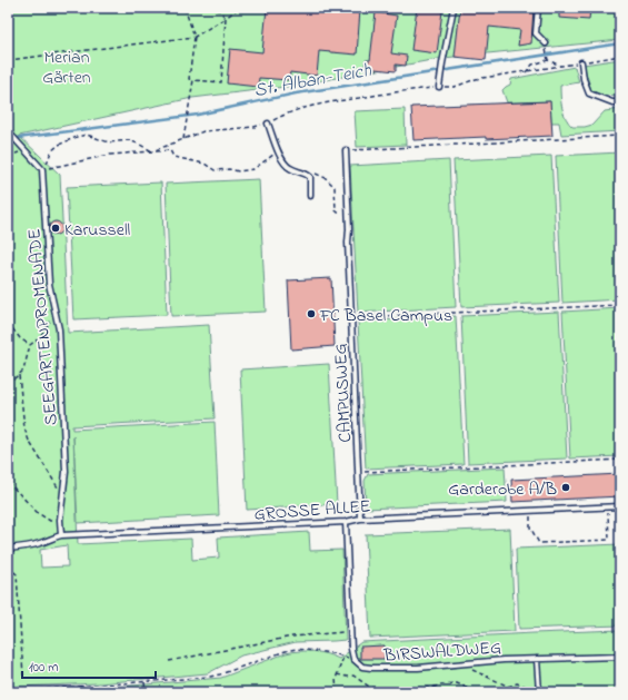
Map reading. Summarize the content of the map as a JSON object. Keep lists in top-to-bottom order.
{
  "streets": {
    "lane": [
      "SEEGARTENPROMENADE",
      "CAMPUSWEG",
      "GROSSE ALLEE",
      "BIRSWALDWEG"
    ]
  },
  "crossings": [
    ["SEEGARTENPROMENADE", "GROSSE ALLEE"],
    ["CAMPUSWEG", "GROSSE ALLEE"]
  ],
  "water": ["St. Alban-Teich"],
  "parks": ["Merian Gärten"],
  "places": ["Karussell", "FC Basel Campus", "Garderobe A/B"],
  "scale_bar": "100 m"
}
